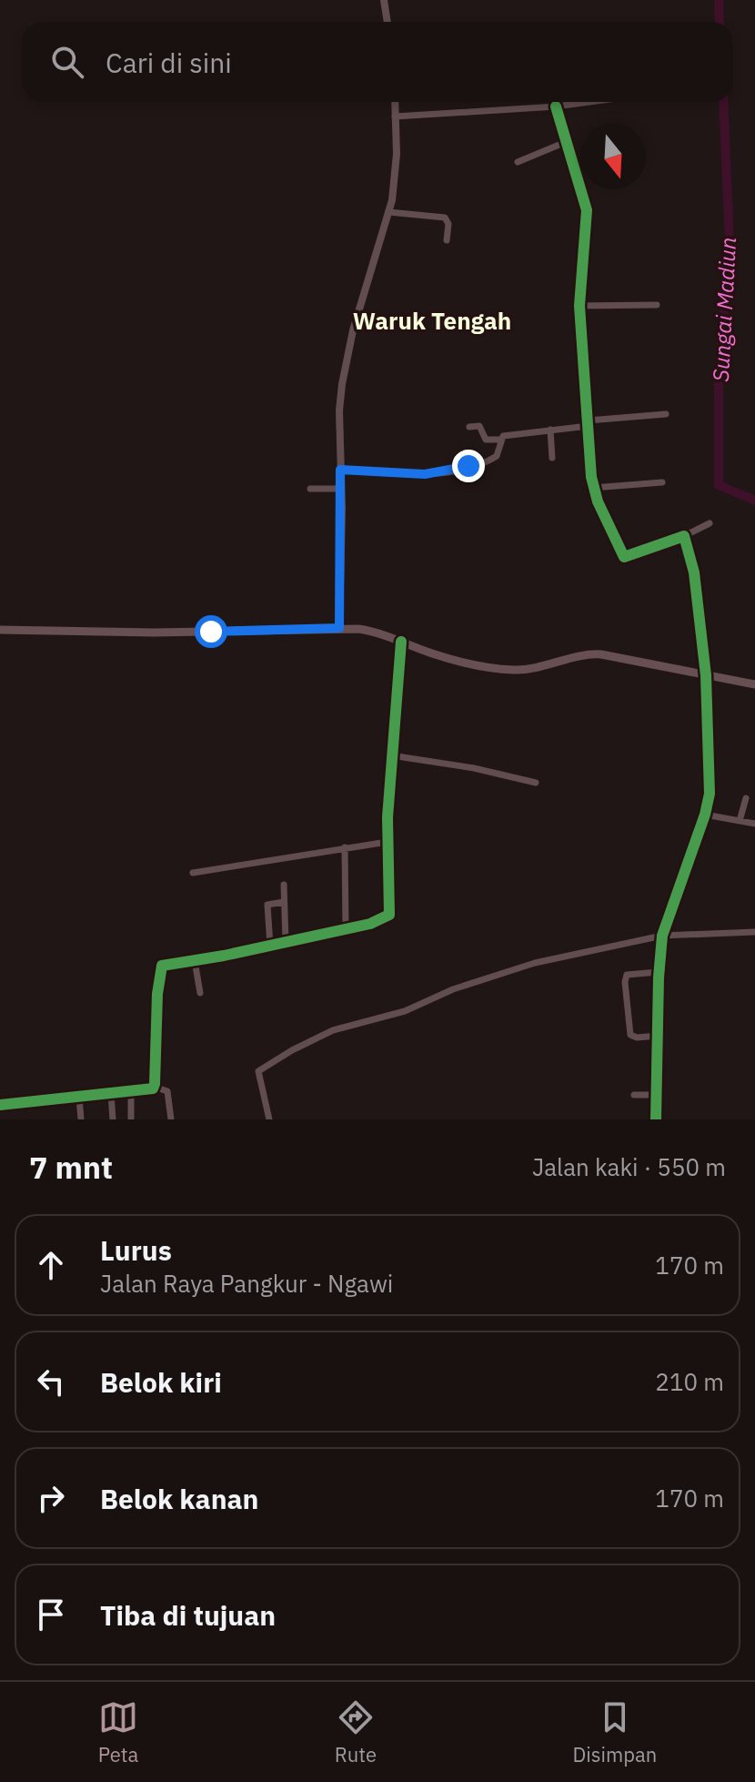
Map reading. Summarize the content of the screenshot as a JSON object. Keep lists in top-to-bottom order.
{
  "districts": ["Waruk Tengah"],
  "water": ["Sungai Madiun"],
  "north": "bottom",
  "page": {
    "search": "Cari di sini",
    "heading": ["7 mnt", "Jalan kaki · 550 m"],
    "list": [
      ["Lurus", "Jalan Raya Pangkur - Ngawi", "170 m"],
      ["Belok kiri", "210 m"],
      ["Belok kanan", "170 m"],
      "Tiba di tujuan"
    ],
    "nav": ["Peta", "Rute", "Disimpan"]
  }
}
